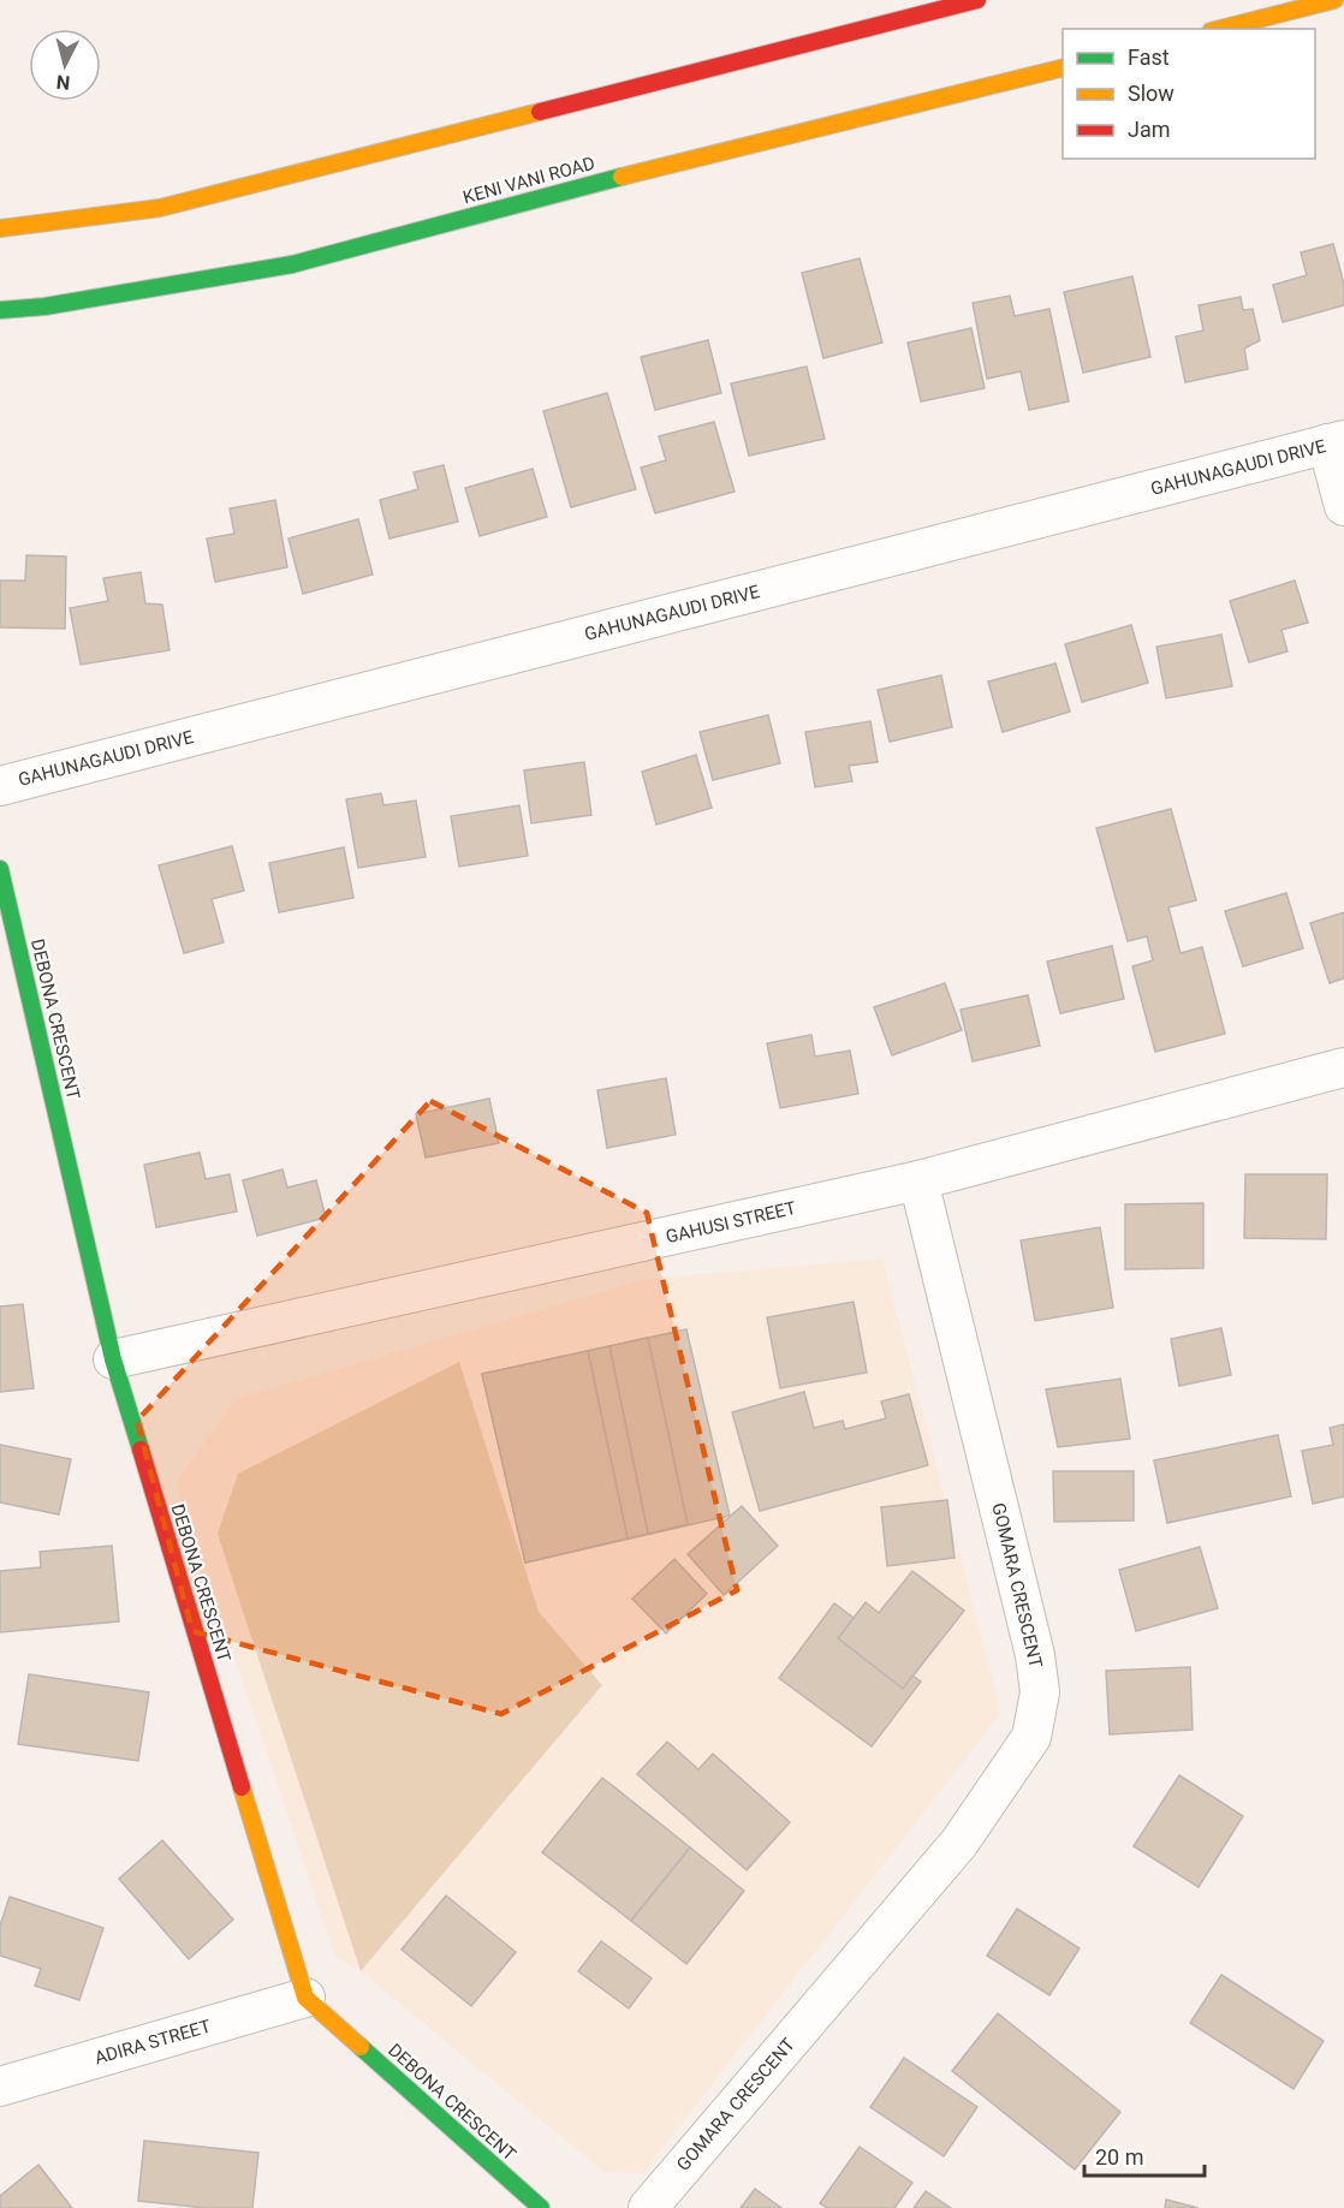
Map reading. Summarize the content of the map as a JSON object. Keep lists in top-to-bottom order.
{
  "streets": {
    "main road": ["KENI VANI ROAD", "DEBONA CRESCENT"],
    "street": [
      "GAHUNAGAUDI DRIVE",
      "GAHUSI STREET",
      "GOMARA CRESCENT",
      "ADIRA STREET"
    ]
  },
  "crossings": [
    ["DEBONA CRESCENT", "GAHUSI STREET"],
    ["DEBONA CRESCENT", "ADIRA STREET"],
    ["GAHUSI STREET", "GOMARA CRESCENT"]
  ],
  "legend": ["Fast", "Slow", "Jam"],
  "scale_bar": "20 m",
  "north": "bottom"
}
